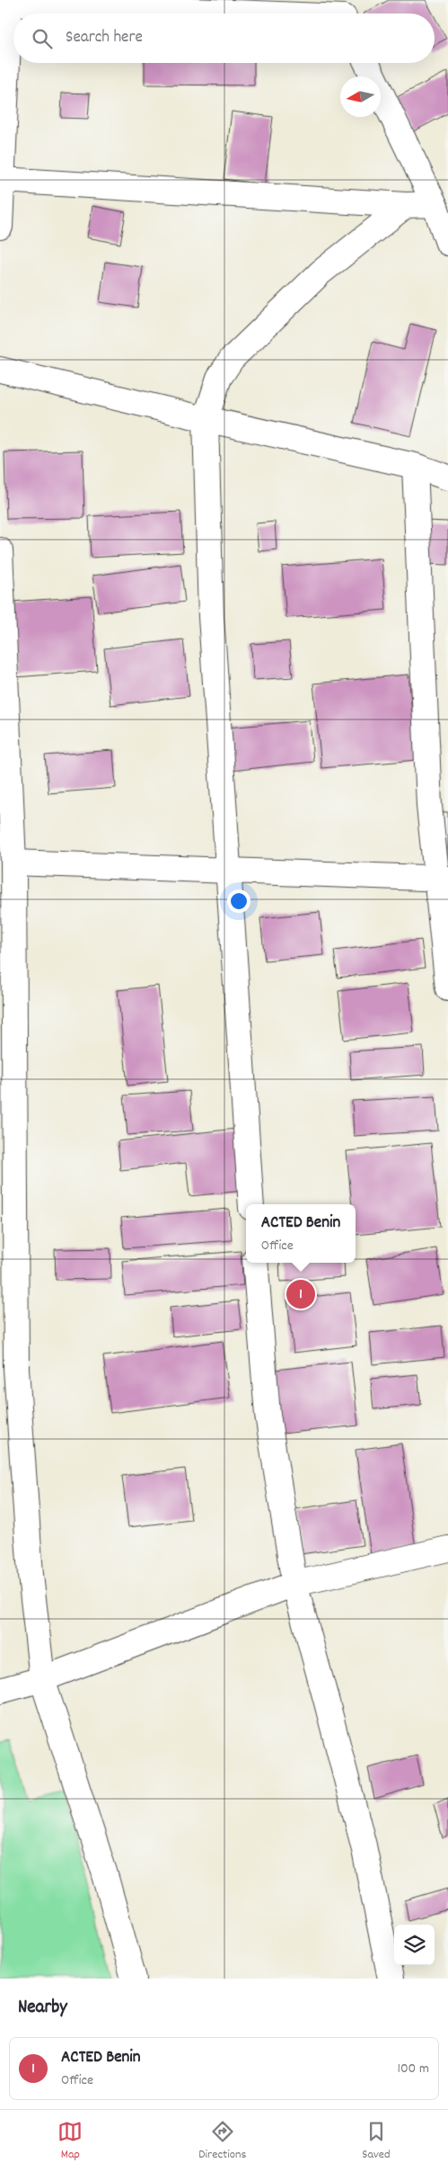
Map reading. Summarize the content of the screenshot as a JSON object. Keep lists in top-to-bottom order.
{
  "north": "left",
  "page": {
    "search": "Search here",
    "popup": ["ACTED Benin", "Office"],
    "pins": "1",
    "heading": "Nearby",
    "list": [
      {
        "mark": "1",
        "name": "ACTED Benin",
        "note": "Office",
        "value": "100 m"
      }
    ],
    "nav": ["Map", "Directions", "Saved"]
  }
}
